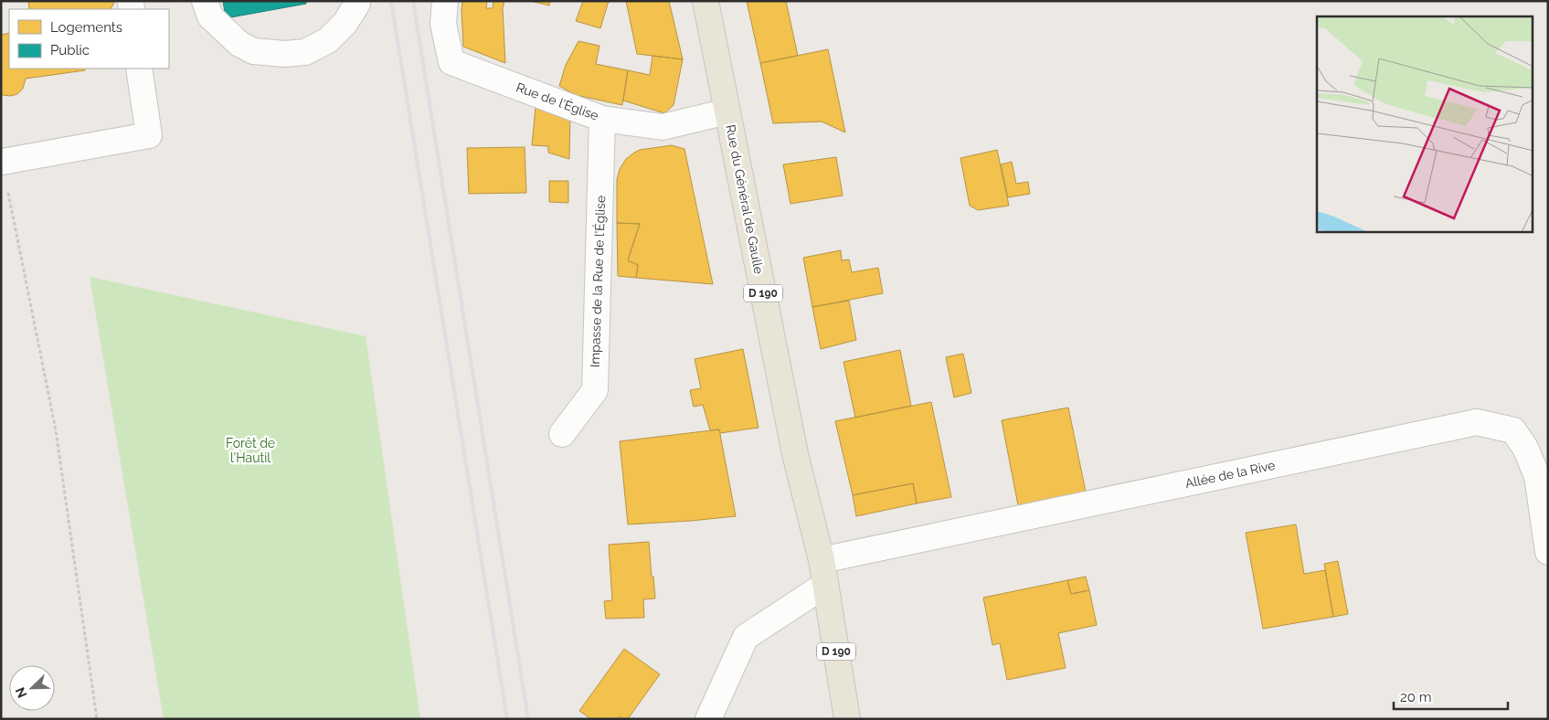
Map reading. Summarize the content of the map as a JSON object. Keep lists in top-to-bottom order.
{
  "streets": {
    "main road": ["Rue du Général de Gaulle", "D 190"],
    "street": ["Rue de l'Église", "Impasse de la Rue de l'Église", "Allée de la Rive"]
  },
  "crossings": [
    ["Rue de l'Église", "Rue du Général de Gaulle"],
    ["Rue de l'Église", "Impasse de la Rue de l'Église"],
    ["Rue du Général de Gaulle", "D 190"],
    ["Rue du Général de Gaulle", "Allée de la Rive"]
  ],
  "parks": ["Forêt de l'Hautil"],
  "legend": ["Logements", "Public"],
  "scale_bar": "20 m",
  "north": "bottom left"
}
